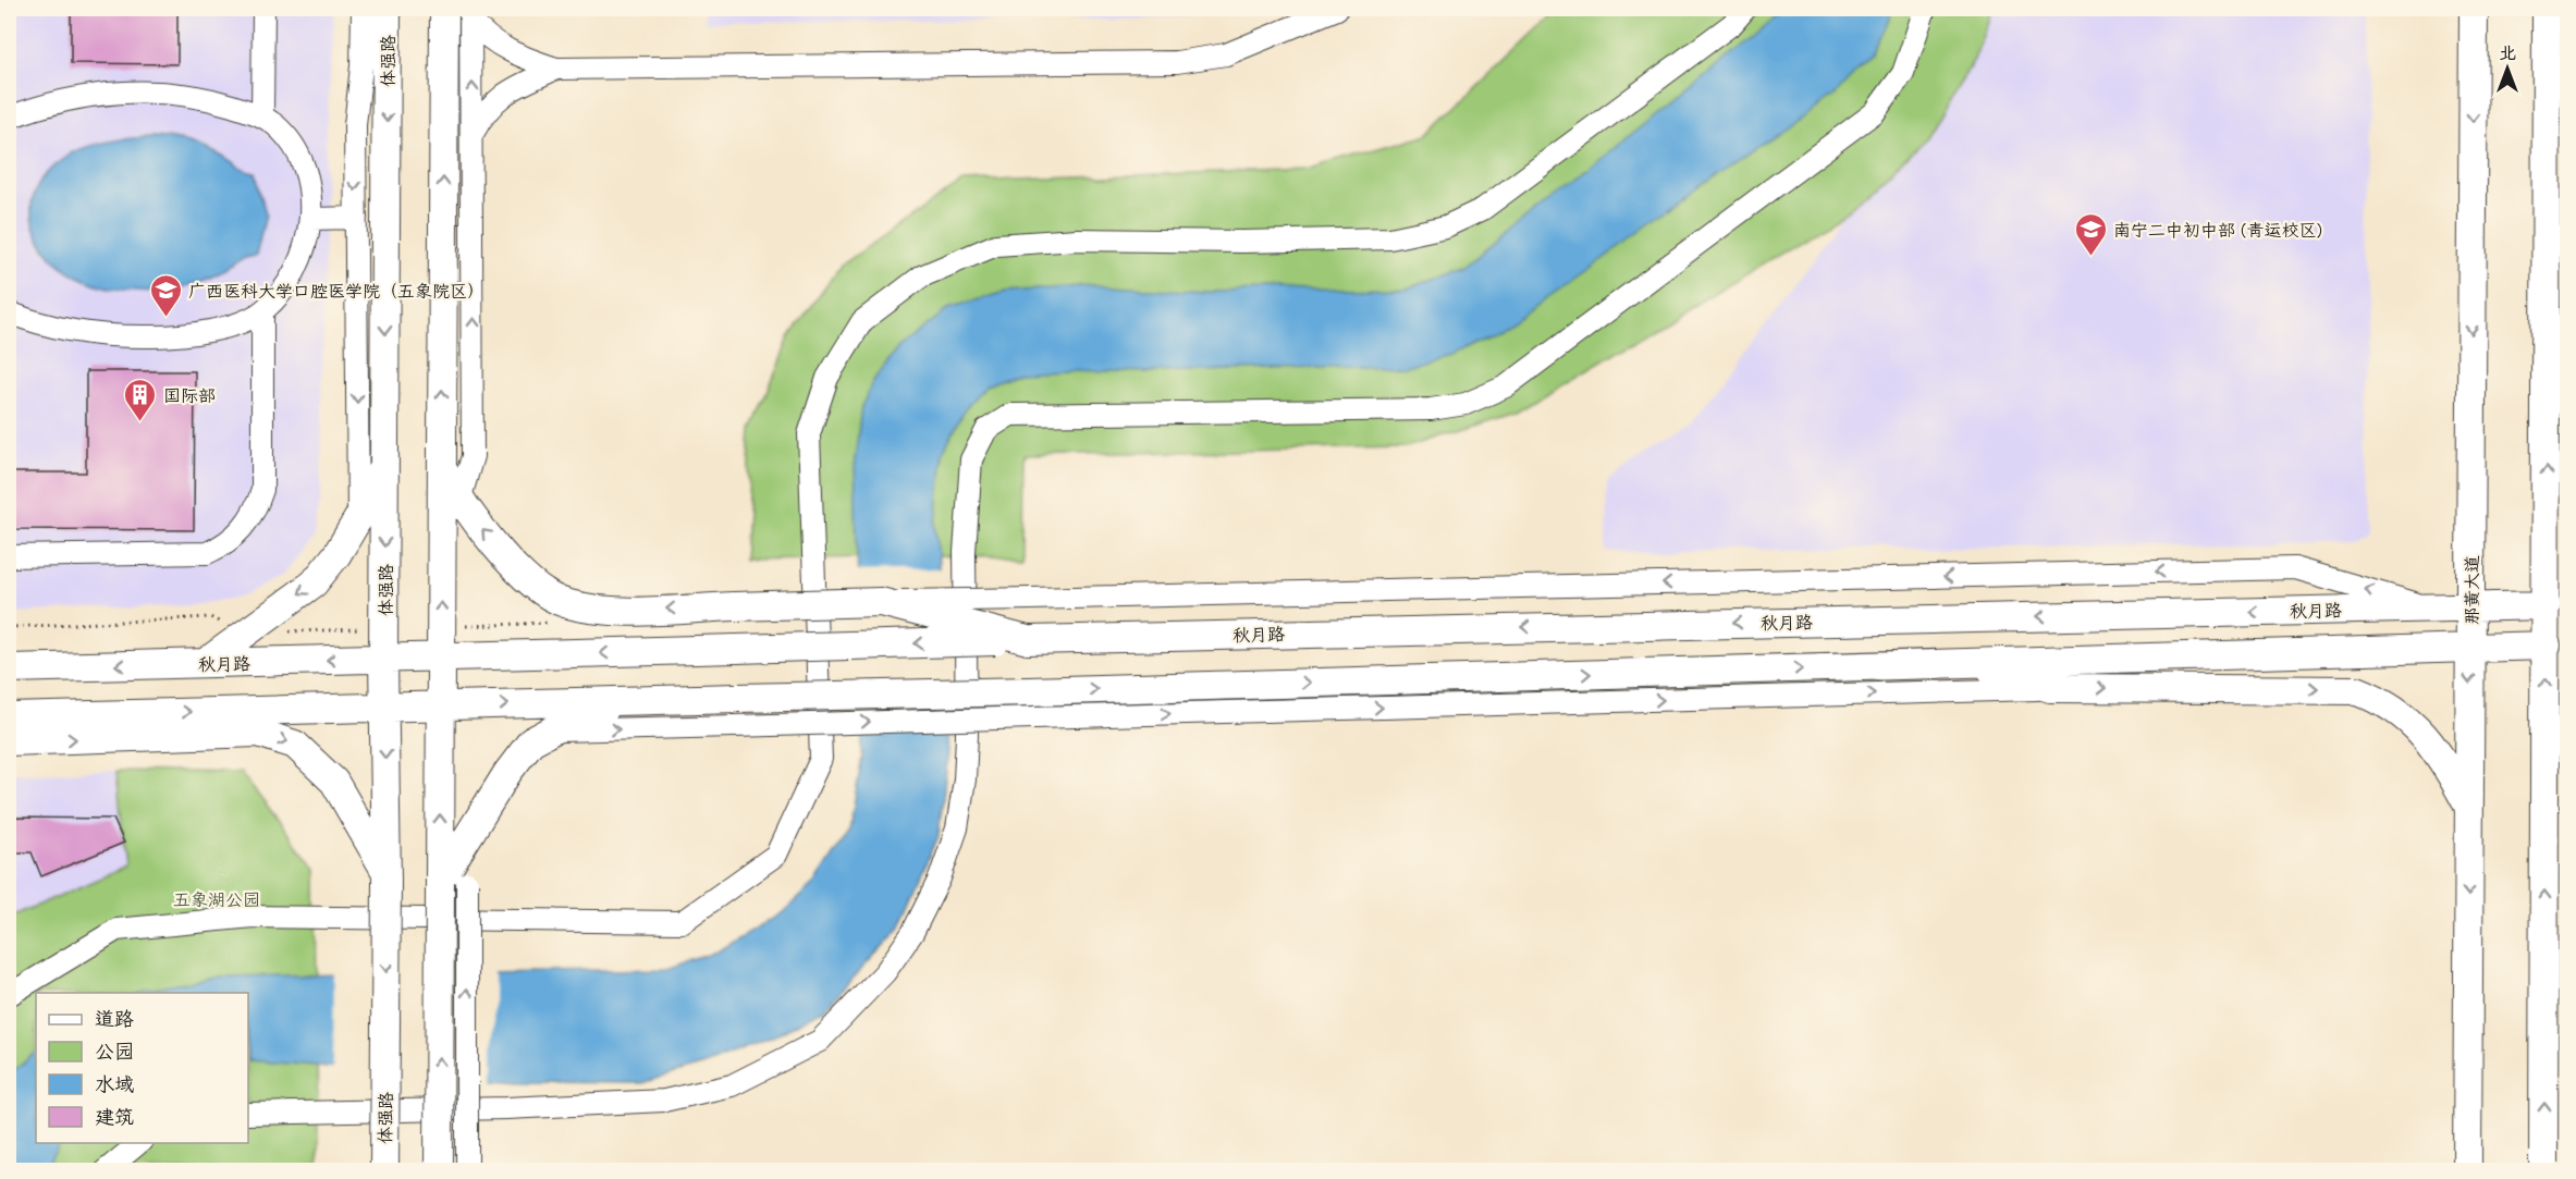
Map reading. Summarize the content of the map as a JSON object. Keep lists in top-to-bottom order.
{
  "streets": {
    "main road": ["体强路", "那黄大道", "秋月路"]
  },
  "crossings": [
    ["体强路", "秋月路"],
    ["那黄大道", "秋月路"]
  ],
  "parks": ["五象湖公园"],
  "places": {
    "school or university": ["南宁二中初中部 (青运校区)", "广西医科大学口腔医学院（五象院区）"],
    "building": ["国际部"]
  },
  "legend": [
    "道路",
    "公园",
    "水域",
    "建筑"
  ],
  "north": "top"
}
